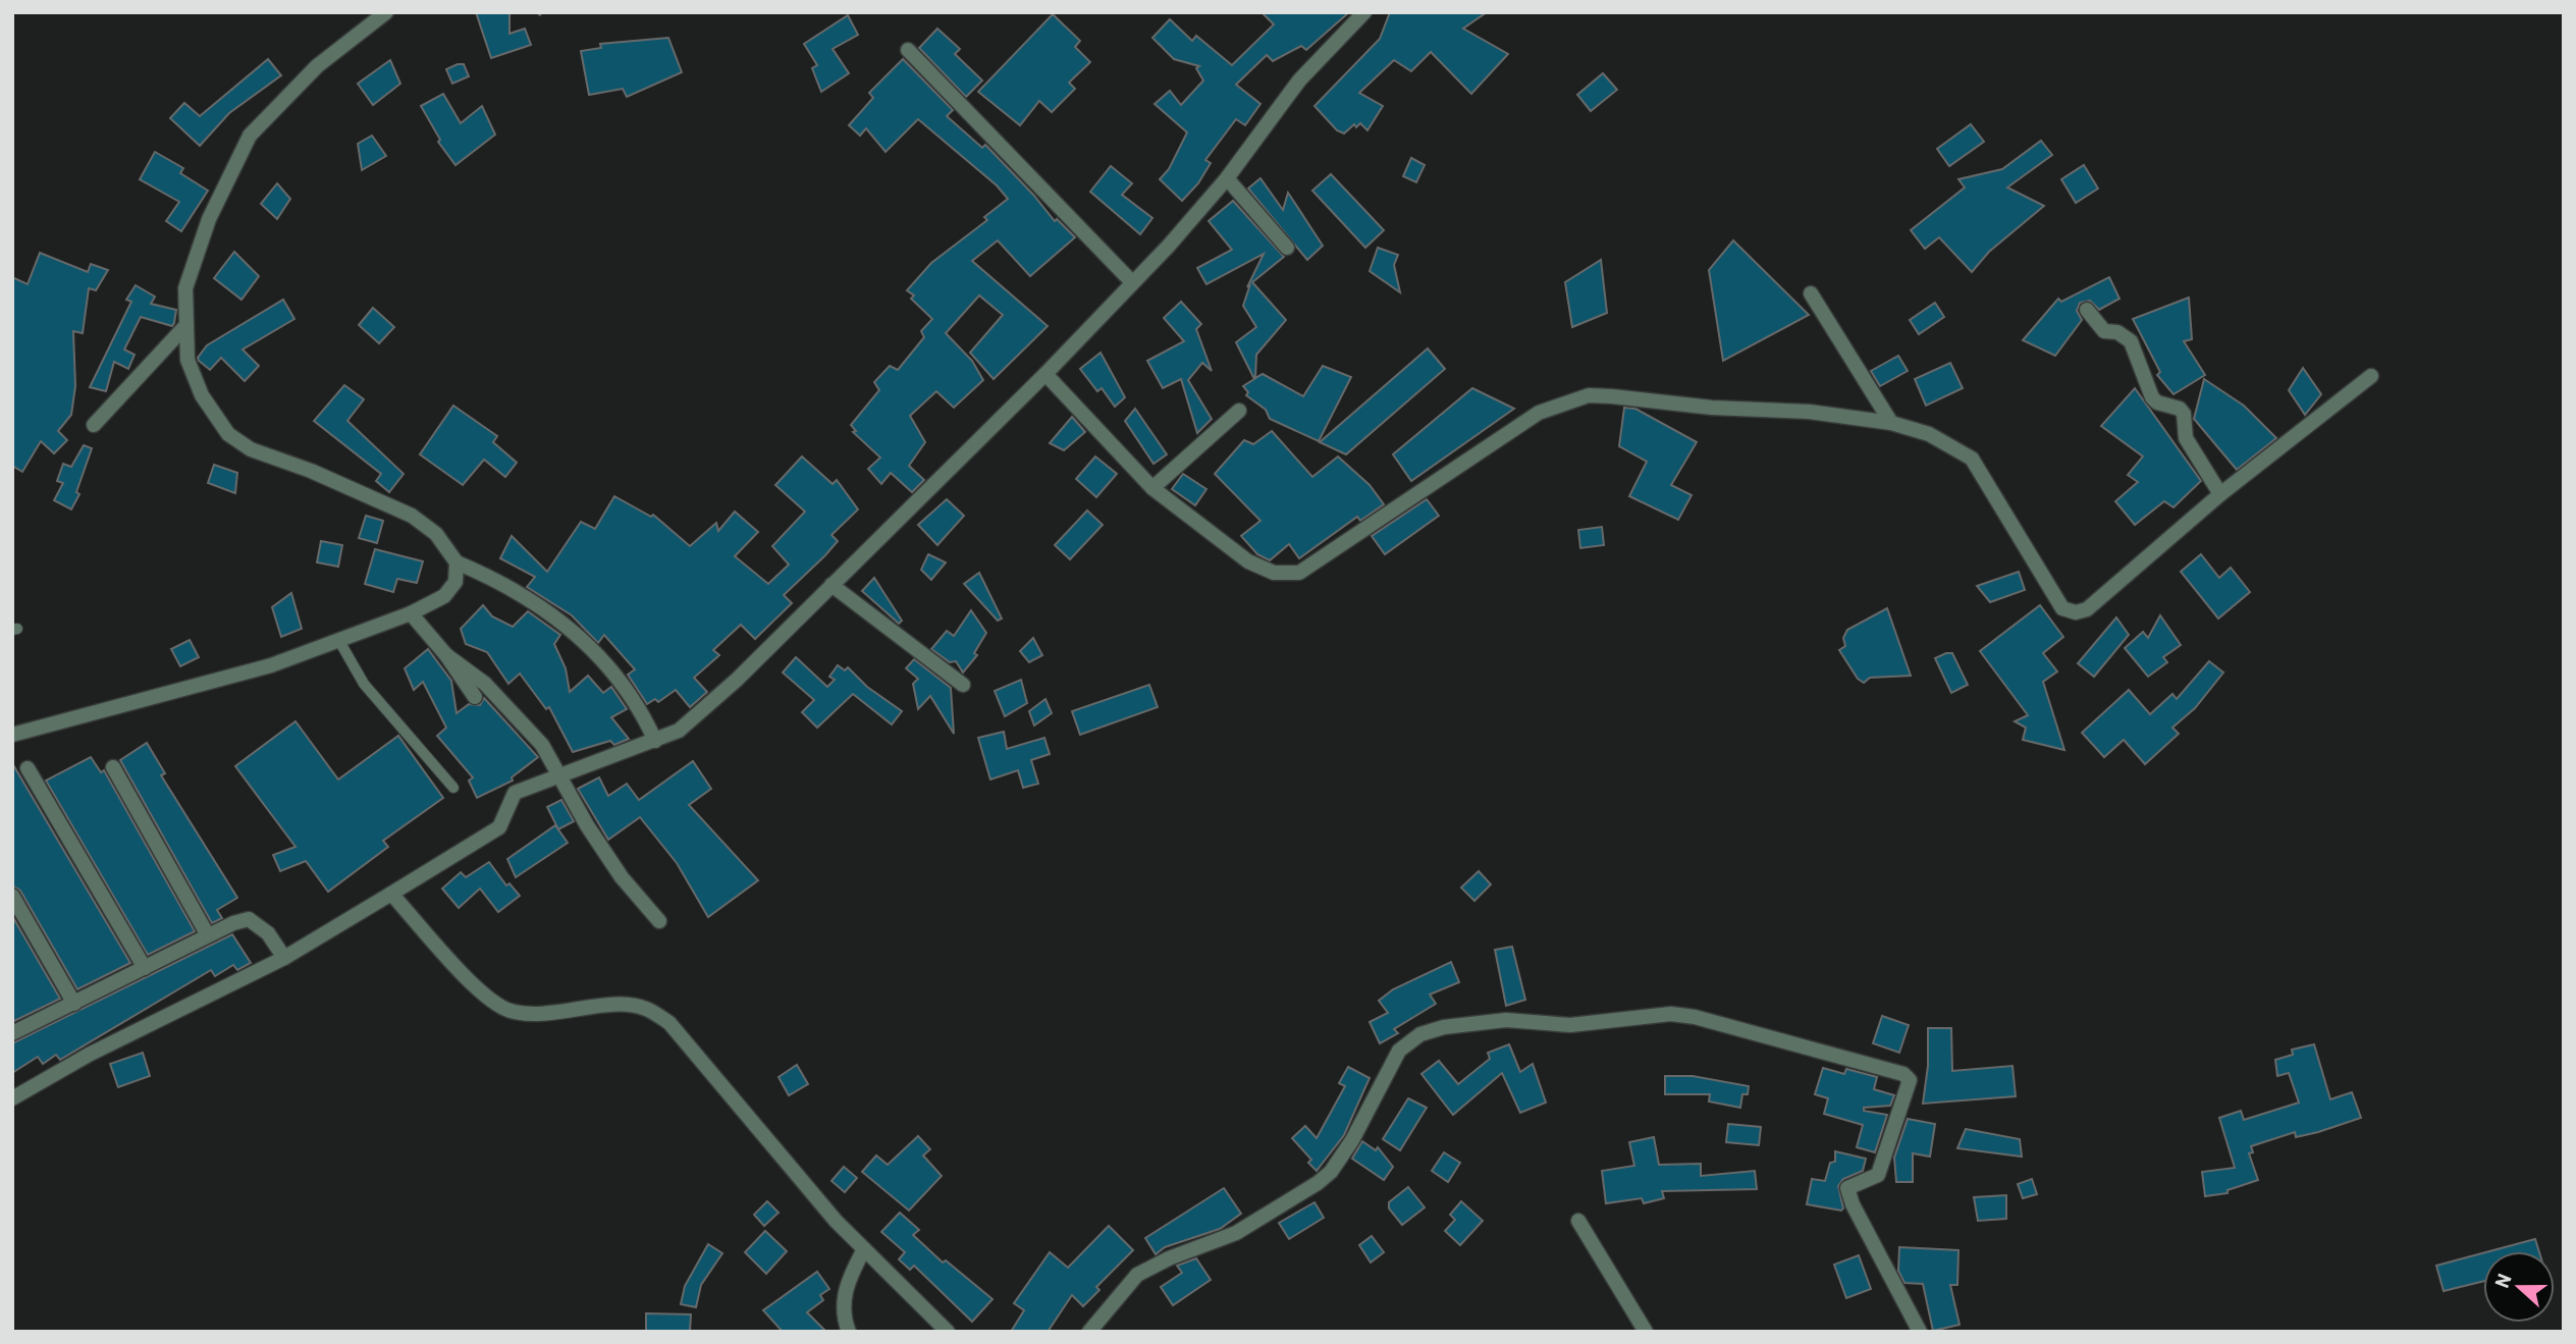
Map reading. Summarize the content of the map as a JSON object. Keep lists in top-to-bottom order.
{
  "north": "left"
}
